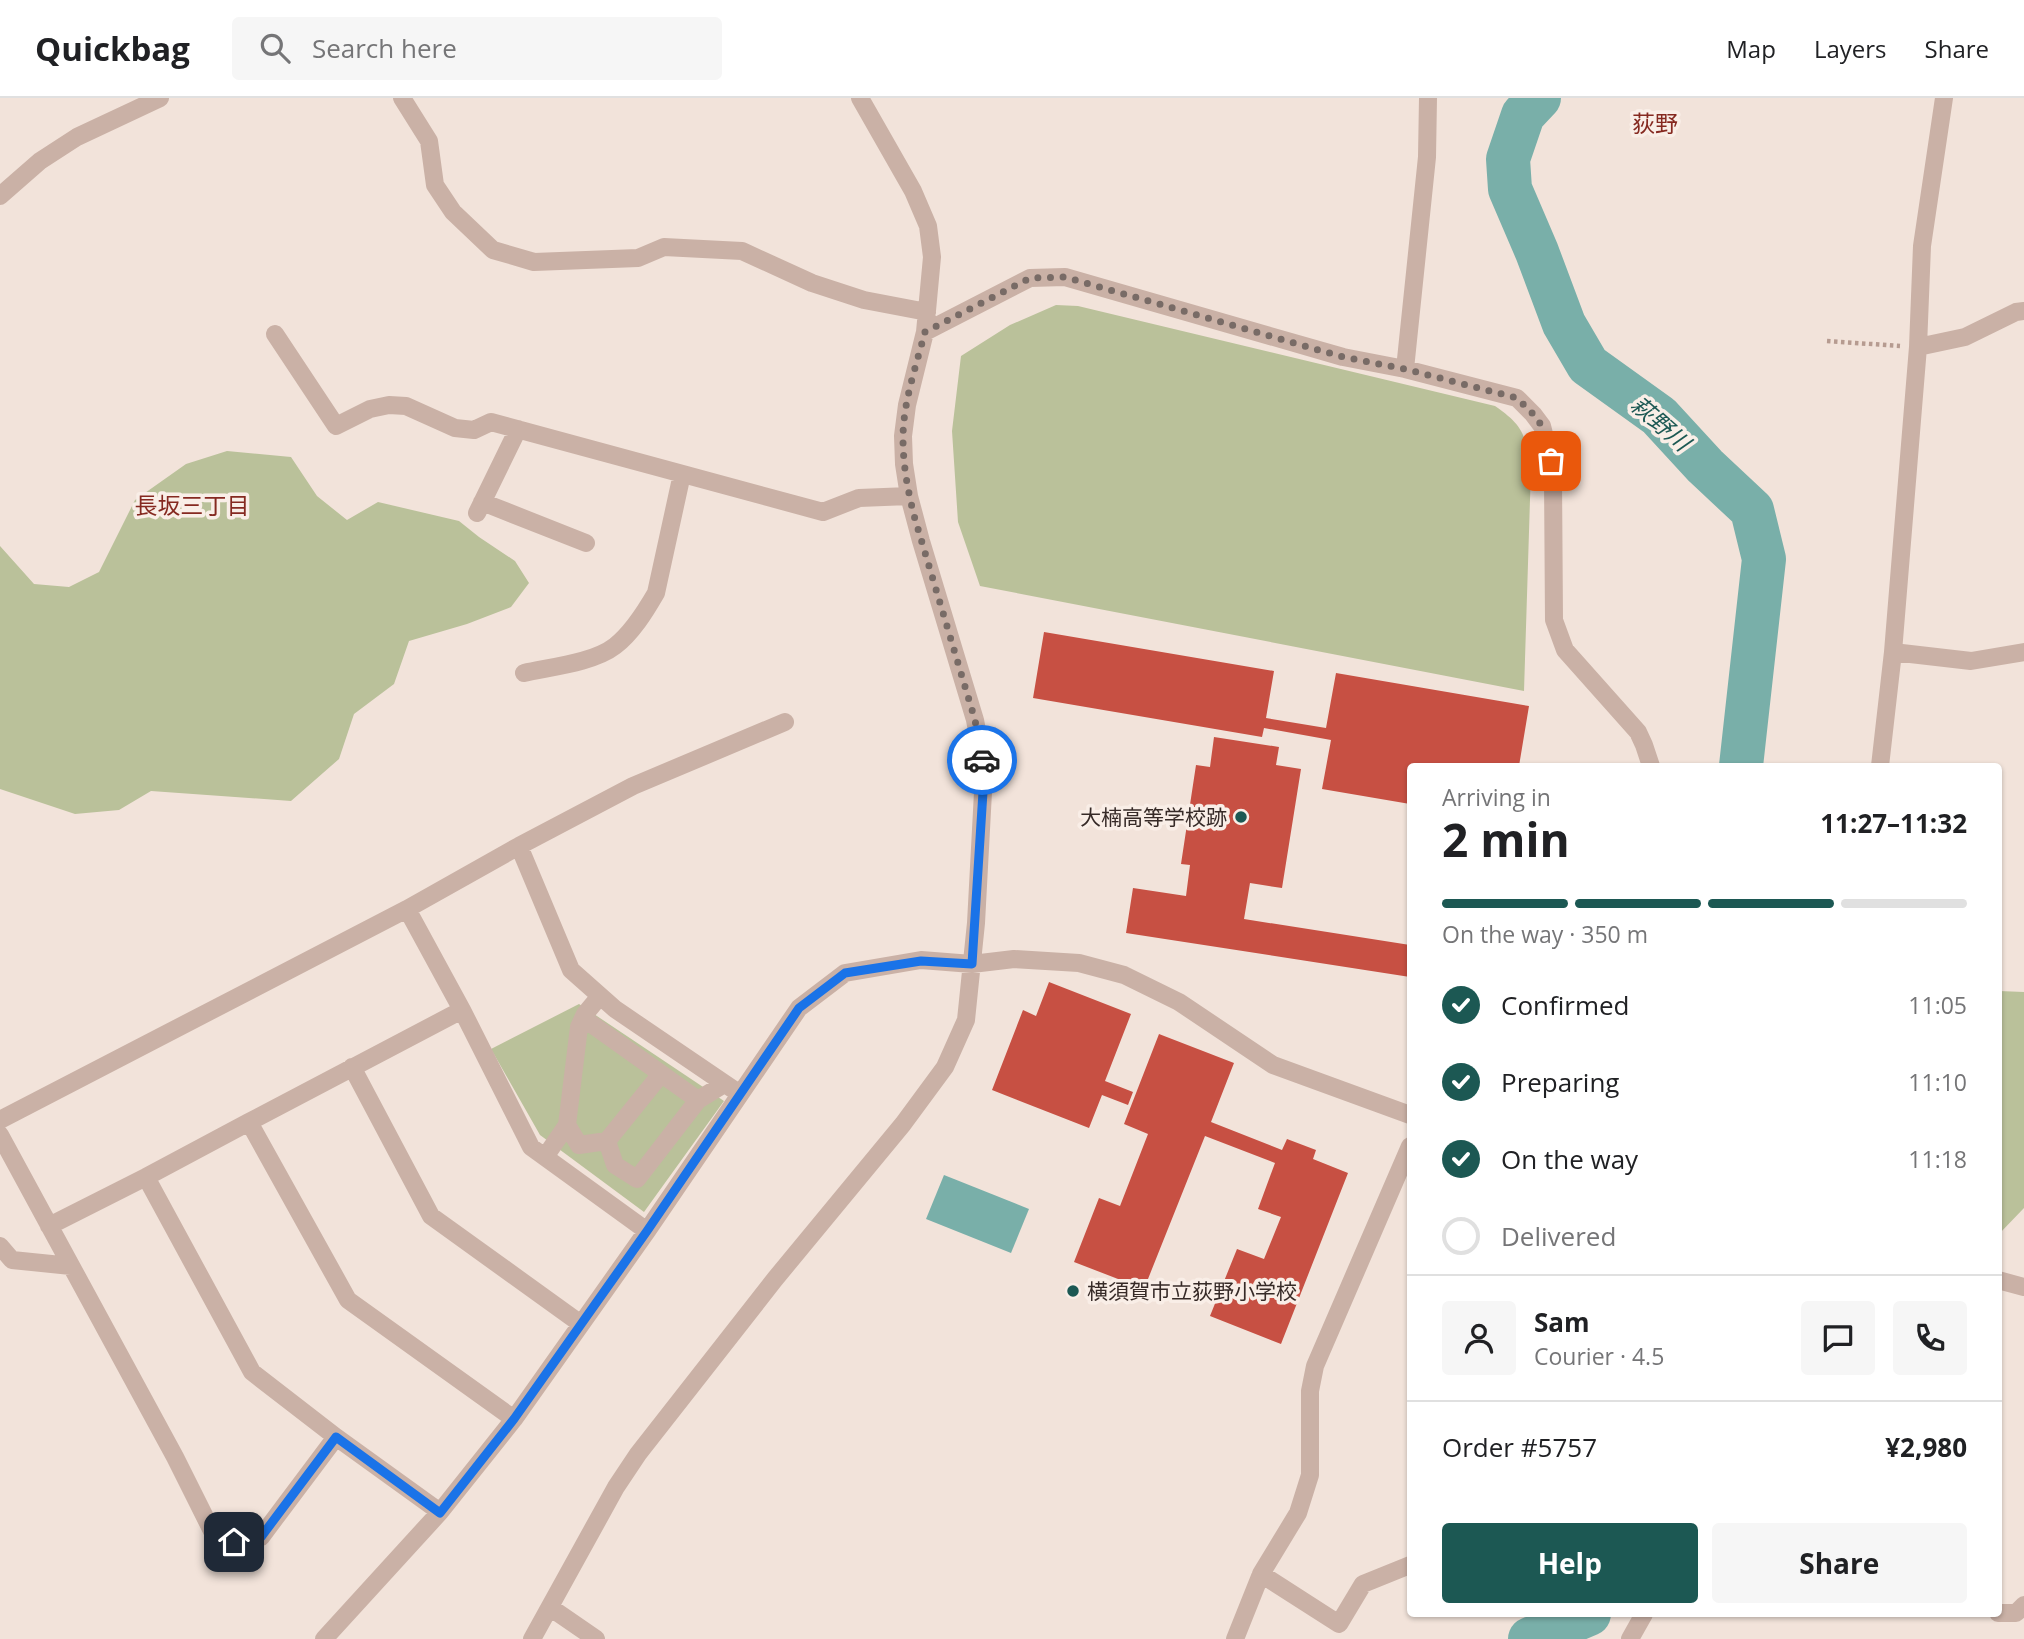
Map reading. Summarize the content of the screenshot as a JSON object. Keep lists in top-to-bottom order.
{
  "districts": ["荻野", "長坂三丁目"],
  "water": ["萩野川"],
  "places": ["大楠高等学校跡", "横須賀市立荻野小学校"],
  "page": {
    "header": "Quickbag",
    "search": "Search here",
    "nav": ["Map", "Layers", "Share"],
    "heading": ["2 min", "Arriving in", "11:27–11:32"],
    "panel": [
      "Sam",
      "Courier · 4.5",
      "Order #5757",
      "¥2,980"
    ],
    "bar": "On the way · 350 m",
    "list": [
      ["Confirmed", "11:05"],
      ["Preparing", "11:10"],
      ["On the way", "11:18"],
      "Delivered"
    ],
    "buttons": ["Help", "Share"]
  }
}
